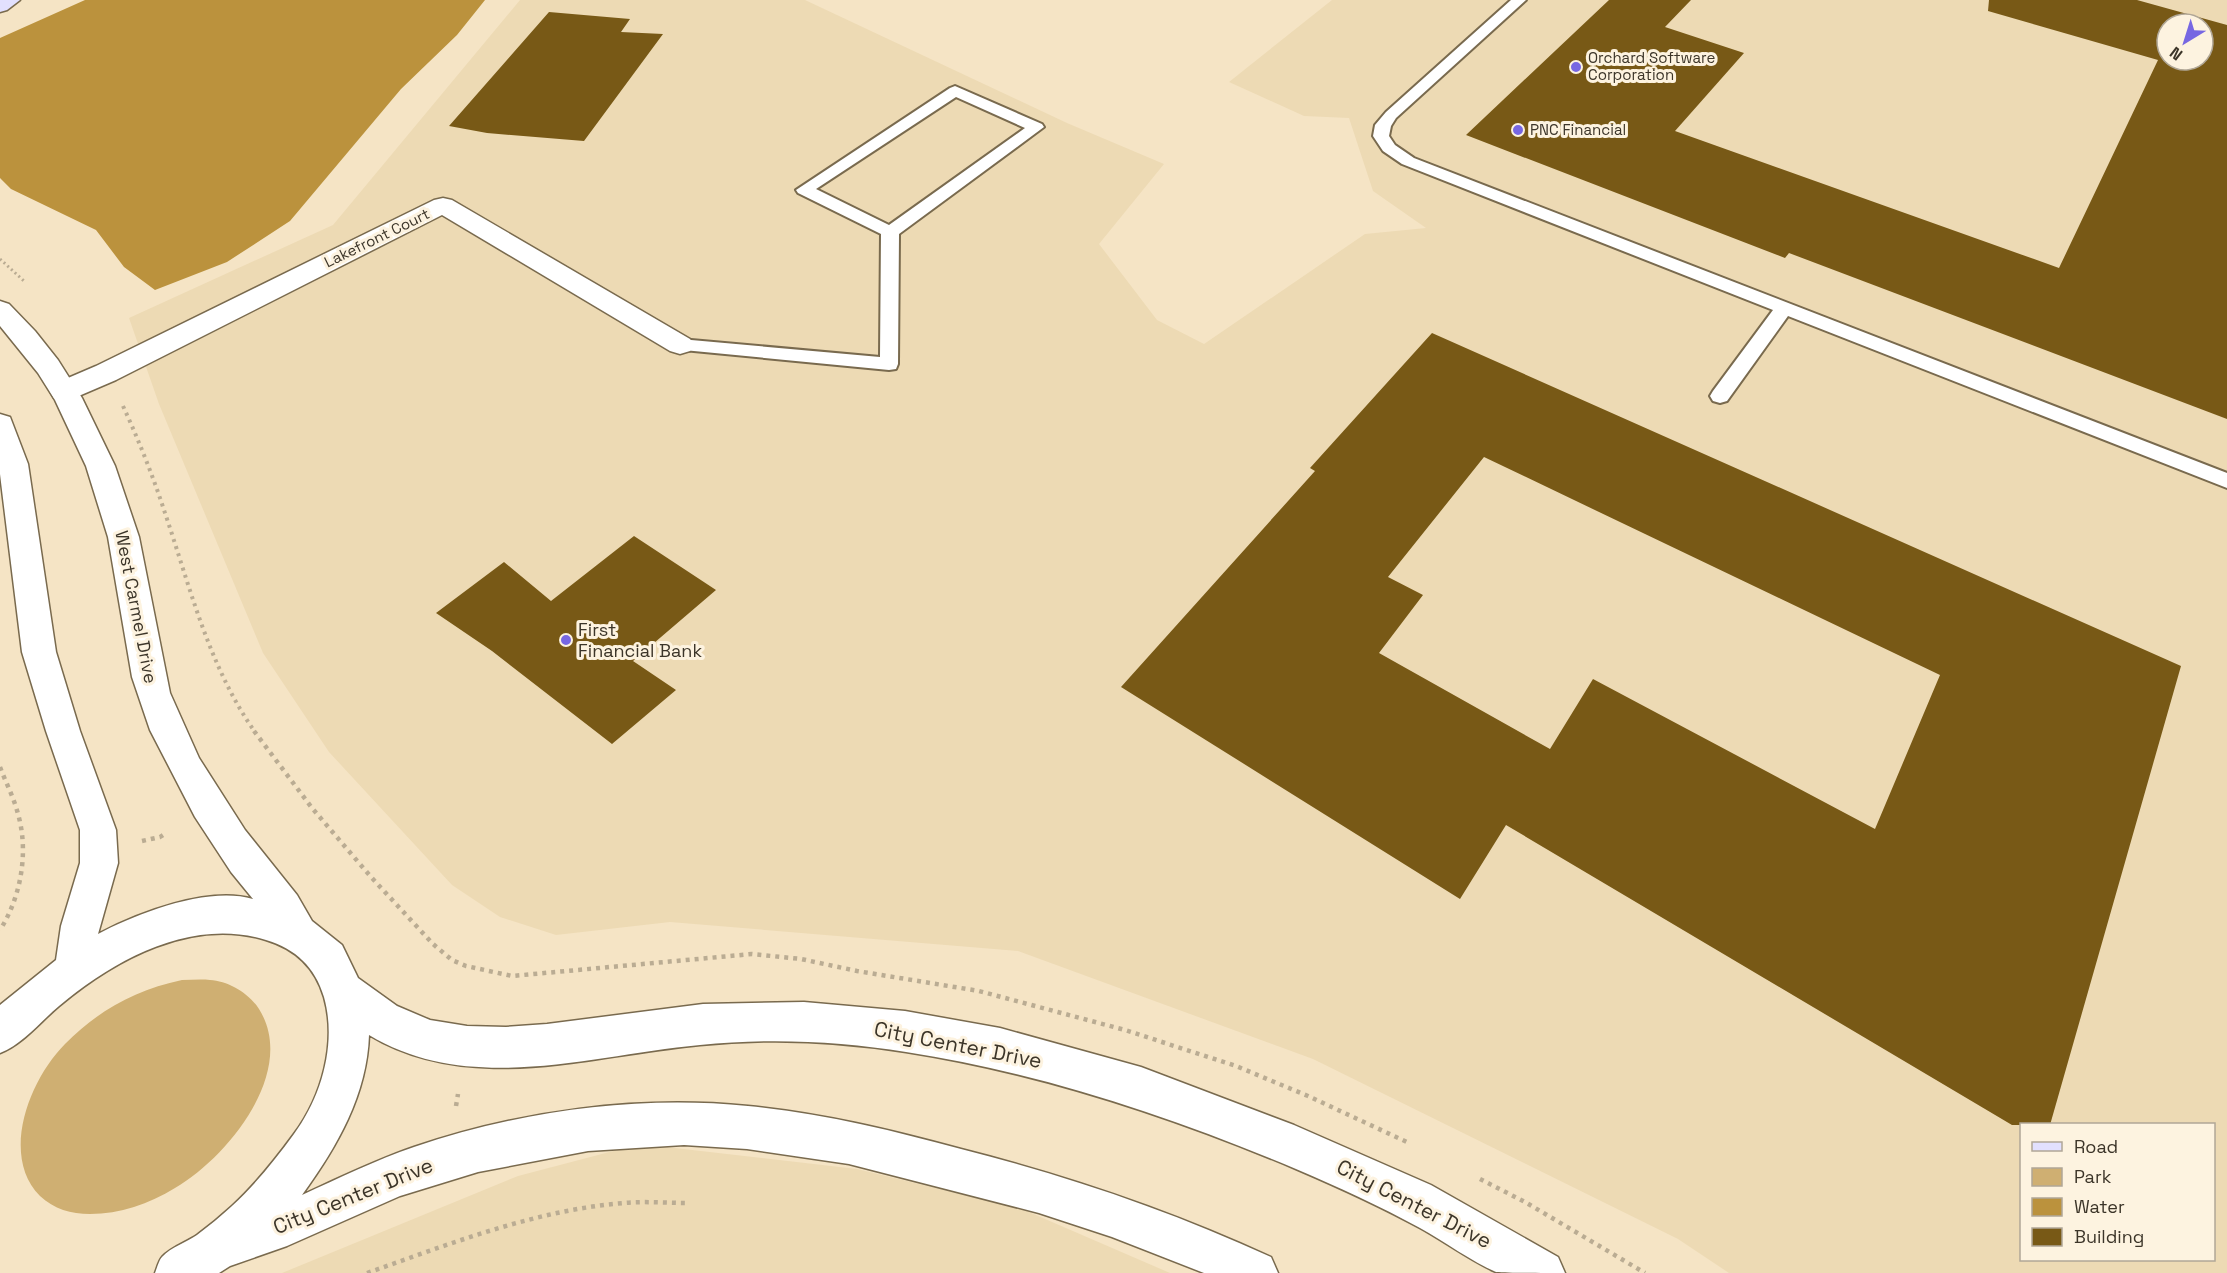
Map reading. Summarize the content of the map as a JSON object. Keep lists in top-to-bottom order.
{
  "streets": {
    "street": ["Lakefront Court", "West Carmel Drive", "City Center Drive"]
  },
  "crossings": [
    ["Lakefront Court", "West Carmel Drive"]
  ],
  "places": ["Orchard Software Corporation", "PNC Financial", "First Financial Bank"],
  "legend": [
    "Road",
    "Park",
    "Water",
    "Building"
  ],
  "north": "bottom left"
}
